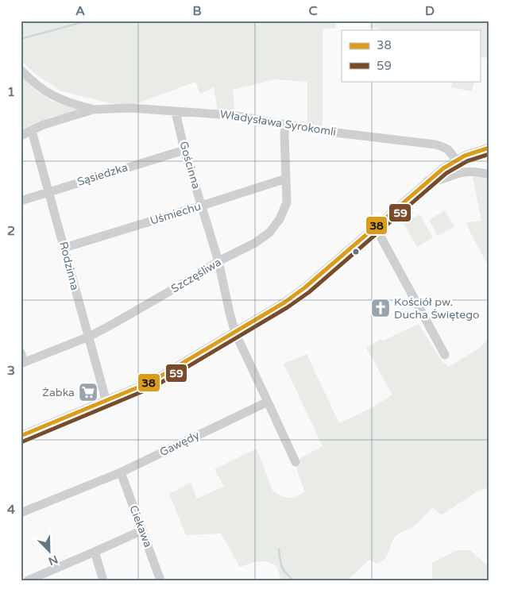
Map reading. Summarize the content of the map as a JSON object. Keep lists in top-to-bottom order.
{
  "streets": {
    "street": [
      "Władysława Syrokomli",
      "Gościnna",
      "Sąsiedzka",
      "Uśmiechu",
      "Rodzinna",
      "Szczęśliwa",
      "Gawędy",
      "Ciekawa"
    ]
  },
  "crossings": [
    ["Władysława Syrokomli", "Gościnna"],
    ["Władysława Syrokomli", "Rodzinna"],
    ["Władysława Syrokomli", "Szczęśliwa"],
    ["Gościnna", "Sąsiedzka"],
    ["Gościnna", "Uśmiechu"],
    ["Gościnna", "Szczęśliwa"],
    ["Sąsiedzka", "Rodzinna"],
    ["Uśmiechu", "Rodzinna"],
    ["Uśmiechu", "Szczęśliwa"],
    ["Rodzinna", "Szczęśliwa"],
    ["Gawędy", "Ciekawa"]
  ],
  "places": {
    "church": ["Kościół pw. Ducha Świętego"],
    "supermarket": ["Żabka"]
  },
  "lines": ["transit line 38", "transit line 59"],
  "legend": ["38", "59"],
  "north": "bottom right",
  "grid": {
    "columns": [
      "A",
      "B",
      "C",
      "D"
    ],
    "rows": [
      "1",
      "2",
      "3",
      "4"
    ]
  }
}
